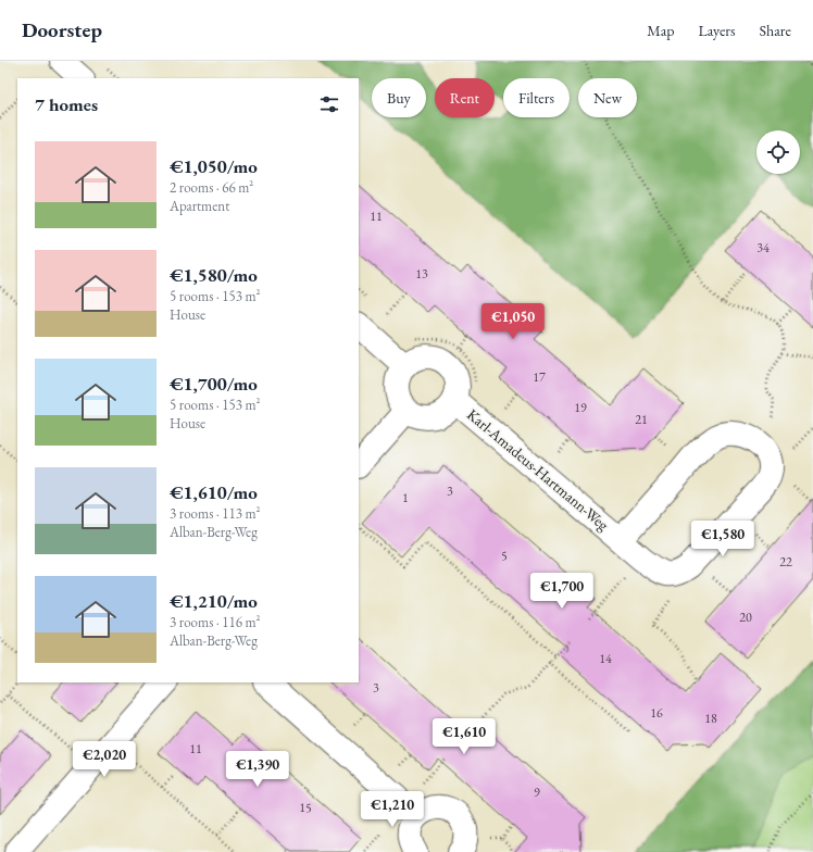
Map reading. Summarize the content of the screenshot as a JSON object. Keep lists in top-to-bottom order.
{
  "streets": {
    "street": ["Karl-Amadeus-Hartmann-Weg"]
  },
  "house_numbers": [
    "11",
    "34",
    "13",
    "17",
    "19",
    "21",
    "3",
    "1",
    "5",
    "22",
    "20",
    "14",
    "3",
    "16",
    "18",
    "11",
    "9",
    "15"
  ],
  "page": {
    "header": "Doorstep",
    "nav": ["Map", "Layers", "Share"],
    "chip": [
      "Buy",
      "Rent",
      "Filters",
      "New"
    ],
    "heading": "7 homes",
    "list": [
      {
        "name": "€1,050/mo",
        "note": "2 rooms · 66 m² · Apartment"
      },
      {
        "name": "€1,580/mo",
        "note": "5 rooms · 153 m² · House"
      },
      {
        "name": "€1,700/mo",
        "note": "5 rooms · 153 m² · House"
      },
      {
        "name": "€1,610/mo",
        "note": "3 rooms · 113 m² · Alban-Berg-Weg"
      },
      {
        "name": "€1,210/mo",
        "note": "3 rooms · 116 m² · Alban-Berg-Weg"
      }
    ],
    "price": [
      "€1,050",
      "€1,580",
      "€1,700",
      "€1,610",
      "€2,020",
      "€1,390",
      "€1,210"
    ]
  }
}
